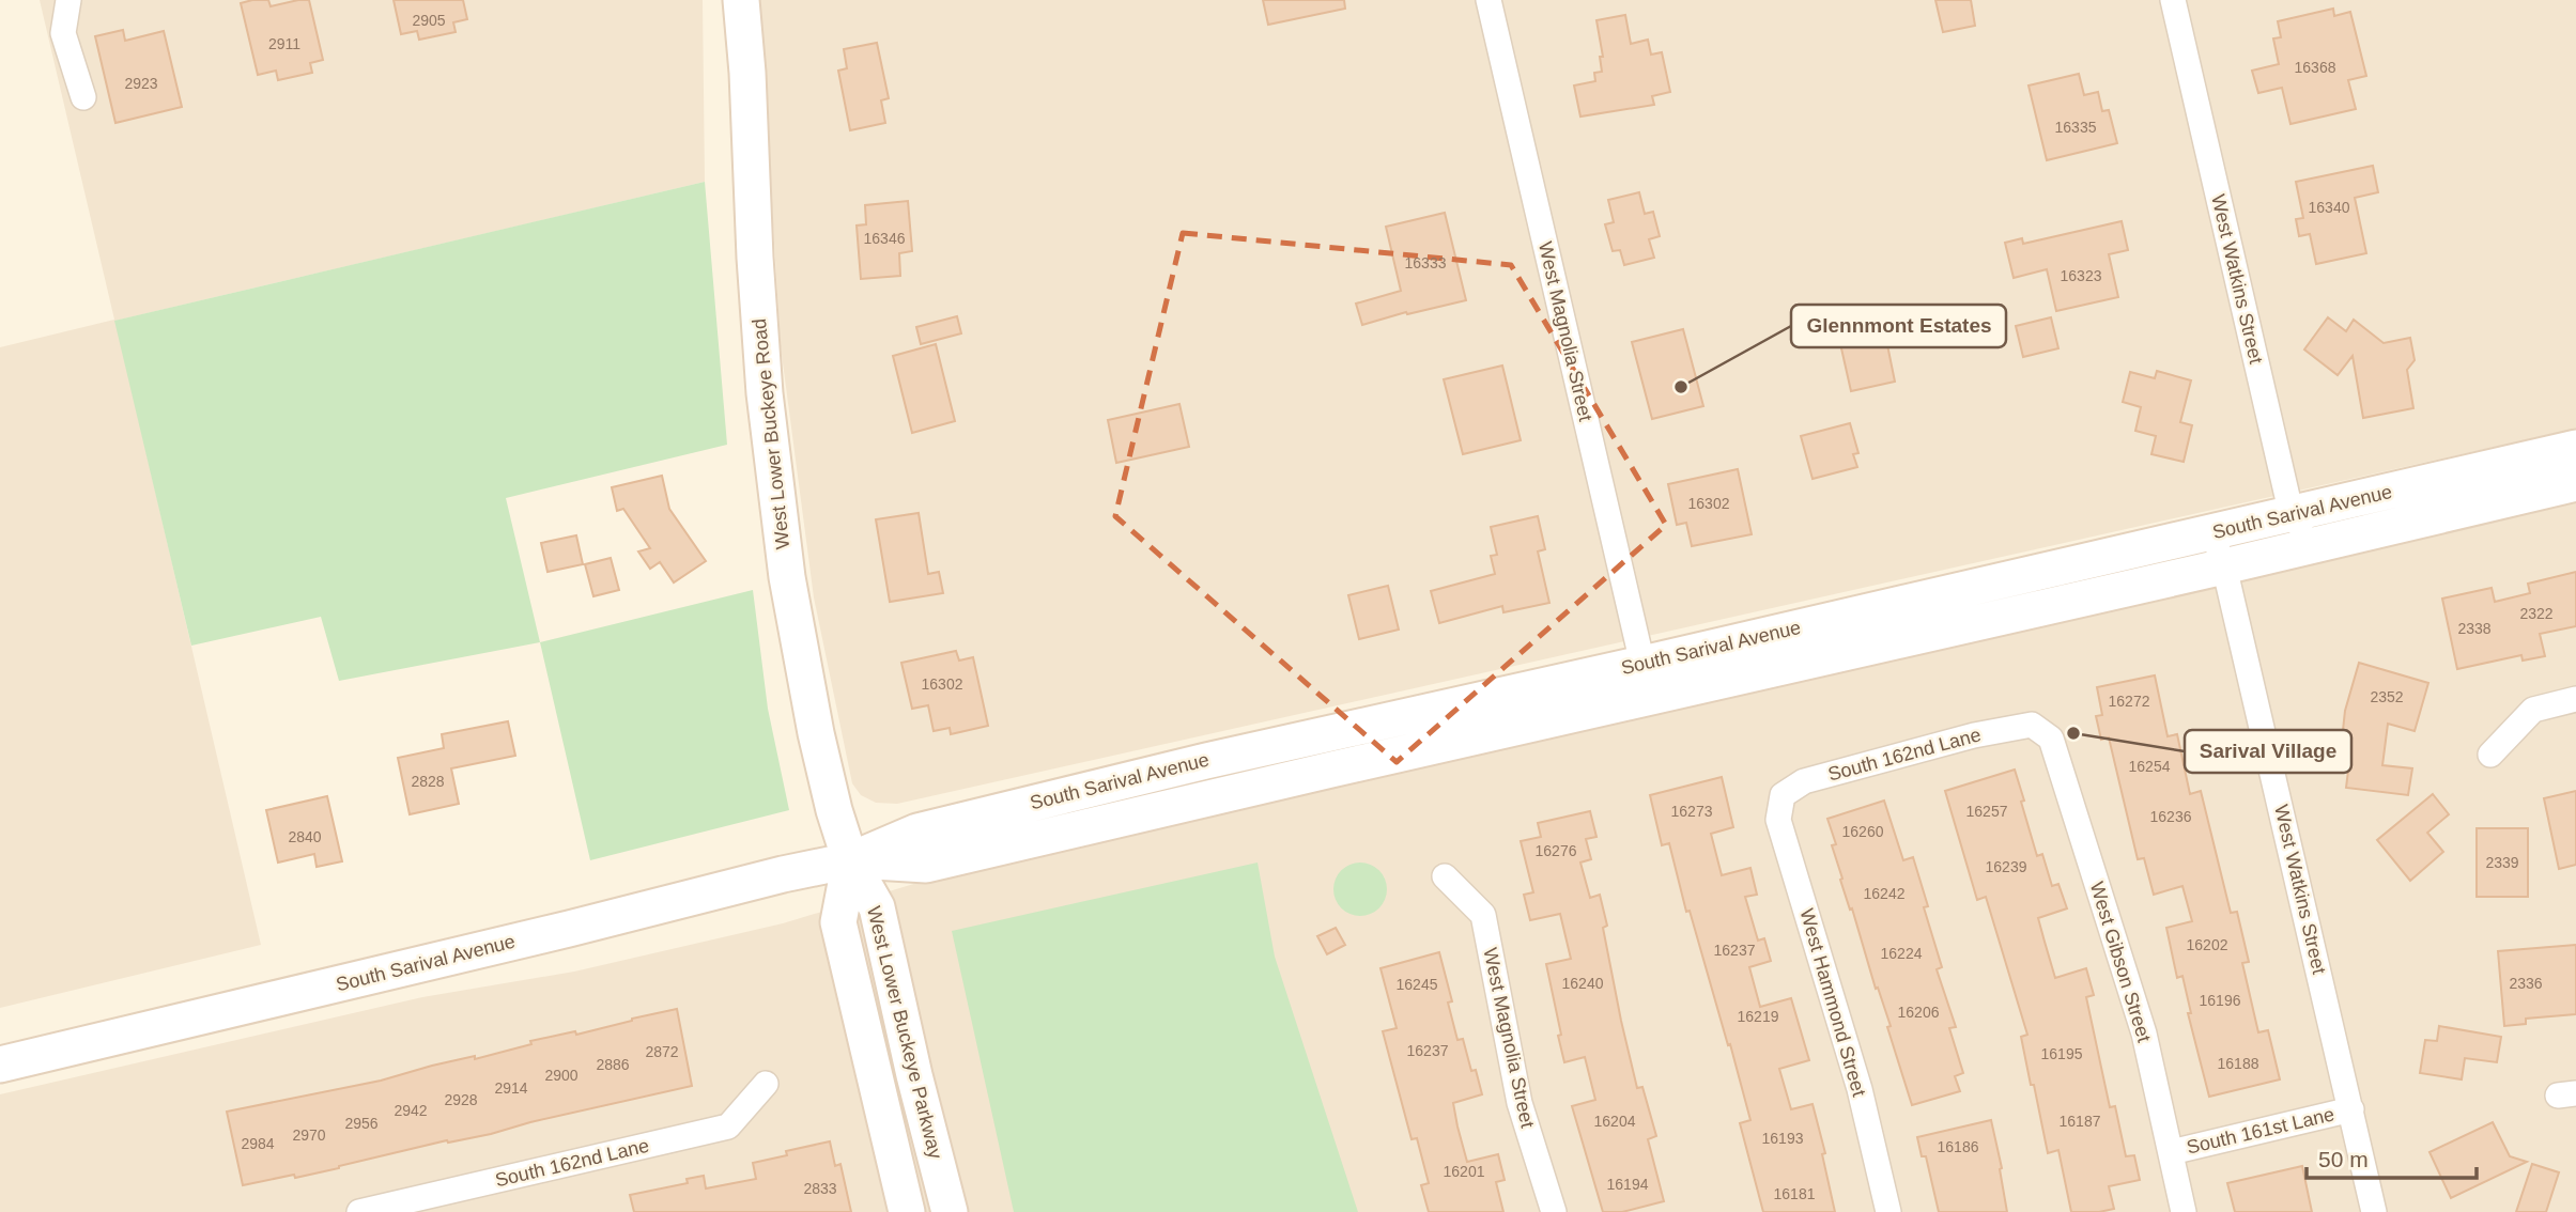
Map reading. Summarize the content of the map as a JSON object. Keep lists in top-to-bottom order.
{
  "streets": {
    "main road": ["West Lower Buckeye Road", "South Sarival Avenue", "West Lower Buckeye Parkway"],
    "street": [
      "West Watkins Street",
      "West Magnolia Street",
      "South 162nd Lane",
      "West Gibson Street",
      "West Hammond Street",
      "South 161st Lane"
    ]
  },
  "crossings": [
    ["West Watkins Street", "South Sarival Avenue"],
    ["West Watkins Street", "South 161st Lane"],
    ["West Magnolia Street", "South Sarival Avenue"],
    ["West Lower Buckeye Road", "South Sarival Avenue"],
    ["West Lower Buckeye Road", "West Lower Buckeye Parkway"],
    ["South Sarival Avenue", "West Lower Buckeye Parkway"],
    ["South 162nd Lane", "West Gibson Street"],
    ["South 162nd Lane", "West Hammond Street"],
    ["West Gibson Street", "South 161st Lane"]
  ],
  "places": ["Glennmont Estates", "Sarival Village"],
  "house_numbers": [
    "2905",
    "2911",
    "16368",
    "2923",
    "16335",
    "16340",
    "16346",
    "16333",
    "16323",
    "16302",
    "2322",
    "2338",
    "16302",
    "2352",
    "16272",
    "16254",
    "2828",
    "16273",
    "16257",
    "16236",
    "16260",
    "2840",
    "16276",
    "2339",
    "16239",
    "16242",
    "16202",
    "16237",
    "16224",
    "16240",
    "2336",
    "16245",
    "16196",
    "16206",
    "16219",
    "16237",
    "2872",
    "16195",
    "16188",
    "2886",
    "2900",
    "2914",
    "2928",
    "2942",
    "16204",
    "16187",
    "2956",
    "2970",
    "16193",
    "2984",
    "16186",
    "16201",
    "16194",
    "2833",
    "16181"
  ],
  "scale_bar": "50 m"
}
